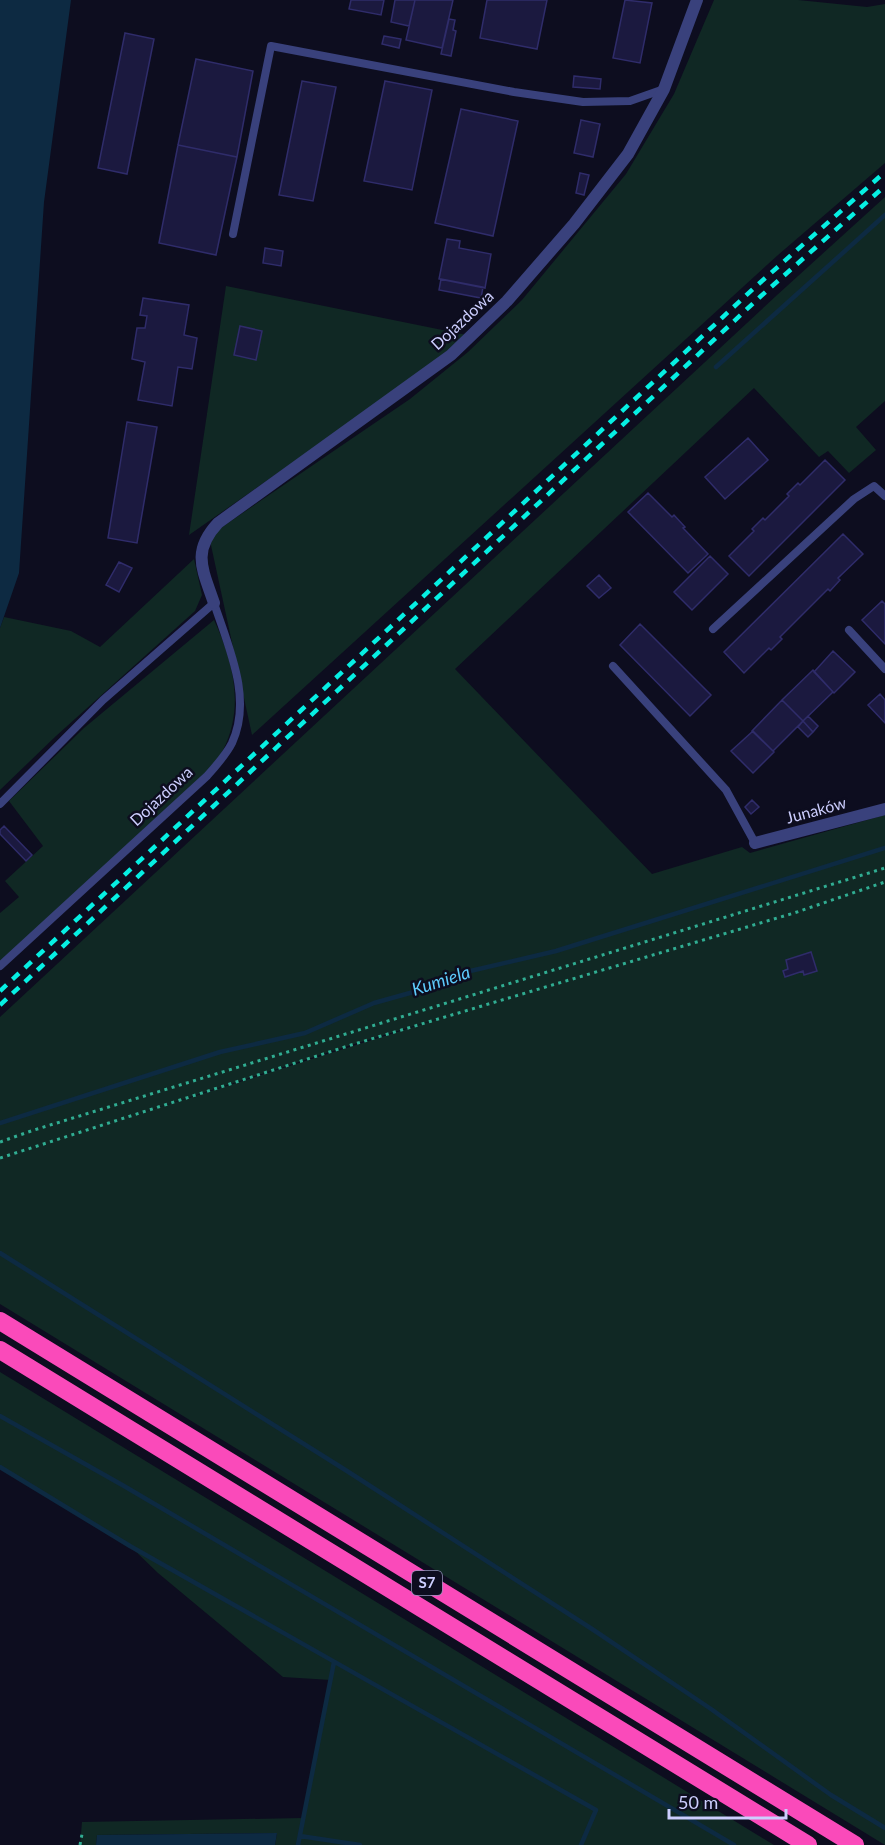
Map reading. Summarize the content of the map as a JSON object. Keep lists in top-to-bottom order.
{
  "streets": {
    "highway": ["S7"],
    "street": ["Dojazdowa", "Junaków"]
  },
  "water": ["Kumiela"],
  "scale_bar": "50 m"
}
